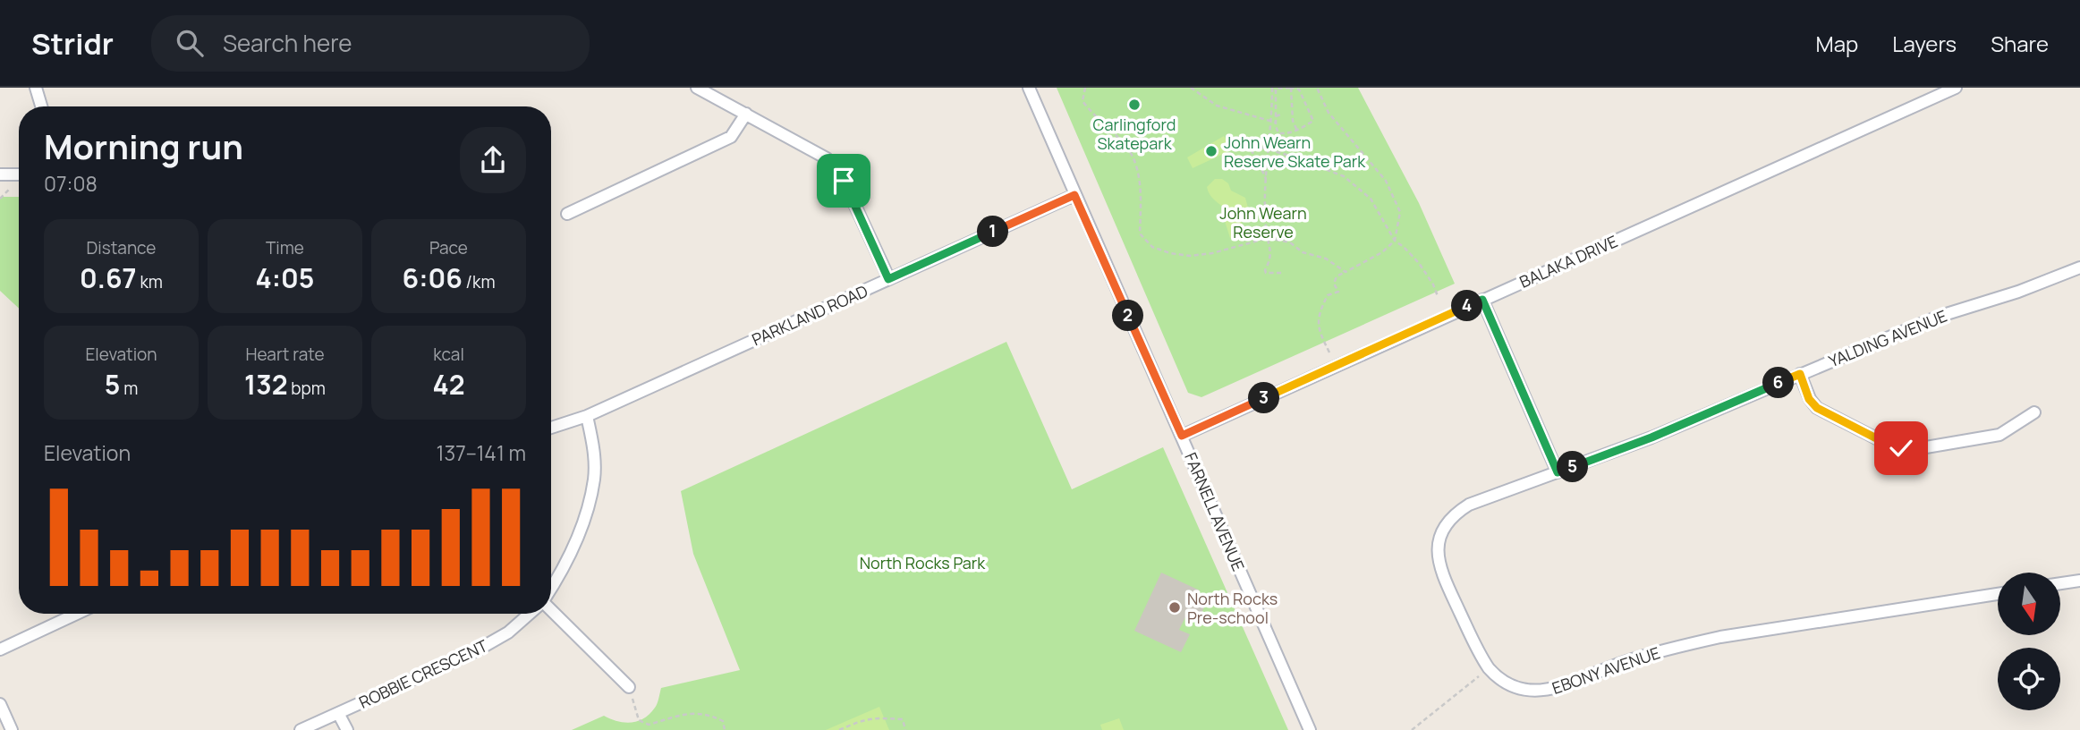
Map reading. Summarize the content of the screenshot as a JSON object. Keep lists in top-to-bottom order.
{
  "streets": {
    "street": [
      "BALAKA DRIVE",
      "PARKLAND ROAD",
      "YALDING AVENUE",
      "FARNELL AVENUE",
      "EBONY AVENUE",
      "ROBBIE CRESCENT"
    ]
  },
  "crossings": [
    ["BALAKA DRIVE", "FARNELL AVENUE"],
    ["PARKLAND ROAD", "FARNELL AVENUE"],
    ["YALDING AVENUE", "EBONY AVENUE"]
  ],
  "parks": ["John Wearn Reserve", "North Rocks Park"],
  "places": ["Carlingford Skatepark", "John Wearn Reserve Skate Park", "North Rocks Pre-school"],
  "north": "bottom",
  "page": {
    "header": "Stridr",
    "search": "Search here",
    "nav": ["Map", "Layers", "Share"],
    "heading": ["Morning run", "07:08"],
    "stats": [
      ["Distance", "0.67 km"],
      ["Time", "4:05"],
      ["Pace", "6:06 /km"],
      ["Elevation", "5 m"],
      ["Heart rate", "132 bpm"],
      ["kcal", "42"]
    ],
    "pins": [
      "1",
      "4",
      "2",
      "6",
      "3",
      "5"
    ],
    "chart": ["Elevation", "137–141 m"]
  }
}
